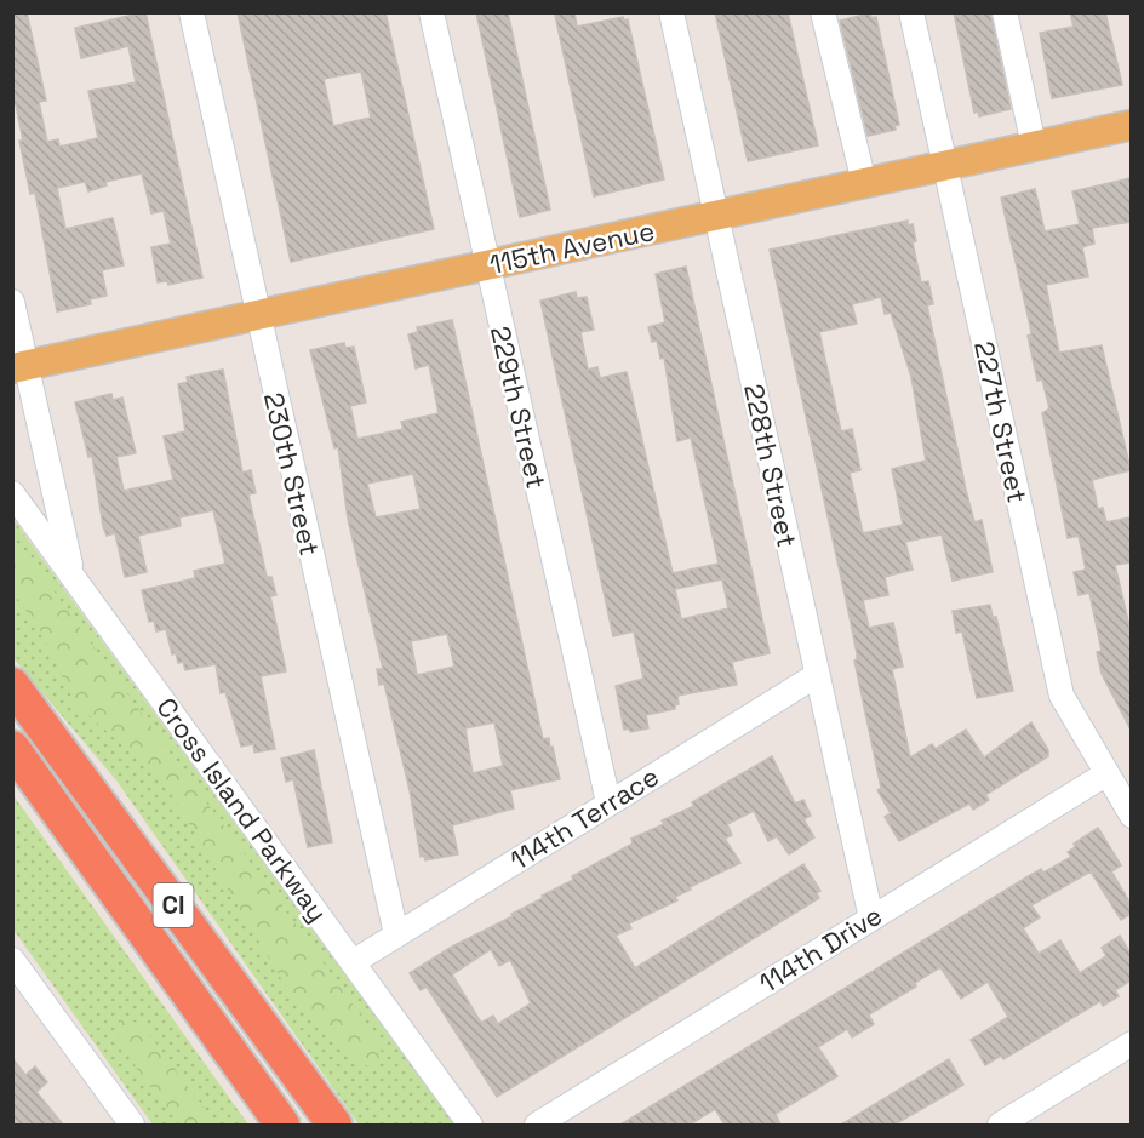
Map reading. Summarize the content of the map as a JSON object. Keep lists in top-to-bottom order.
{
  "streets": {
    "highway": ["CI"],
    "main road": ["115th Avenue"],
    "street": [
      "229th Street",
      "227th Street",
      "228th Street",
      "230th Street",
      "Cross Island Parkway",
      "114th Terrace",
      "114th Drive"
    ]
  },
  "crossings": [
    ["115th Avenue", "229th Street"],
    ["115th Avenue", "227th Street"],
    ["115th Avenue", "228th Street"],
    ["115th Avenue", "230th Street"],
    ["229th Street", "114th Terrace"],
    ["227th Street", "114th Drive"],
    ["228th Street", "114th Terrace"],
    ["228th Street", "114th Drive"],
    ["230th Street", "114th Terrace"],
    ["Cross Island Parkway", "114th Terrace"]
  ]
}
